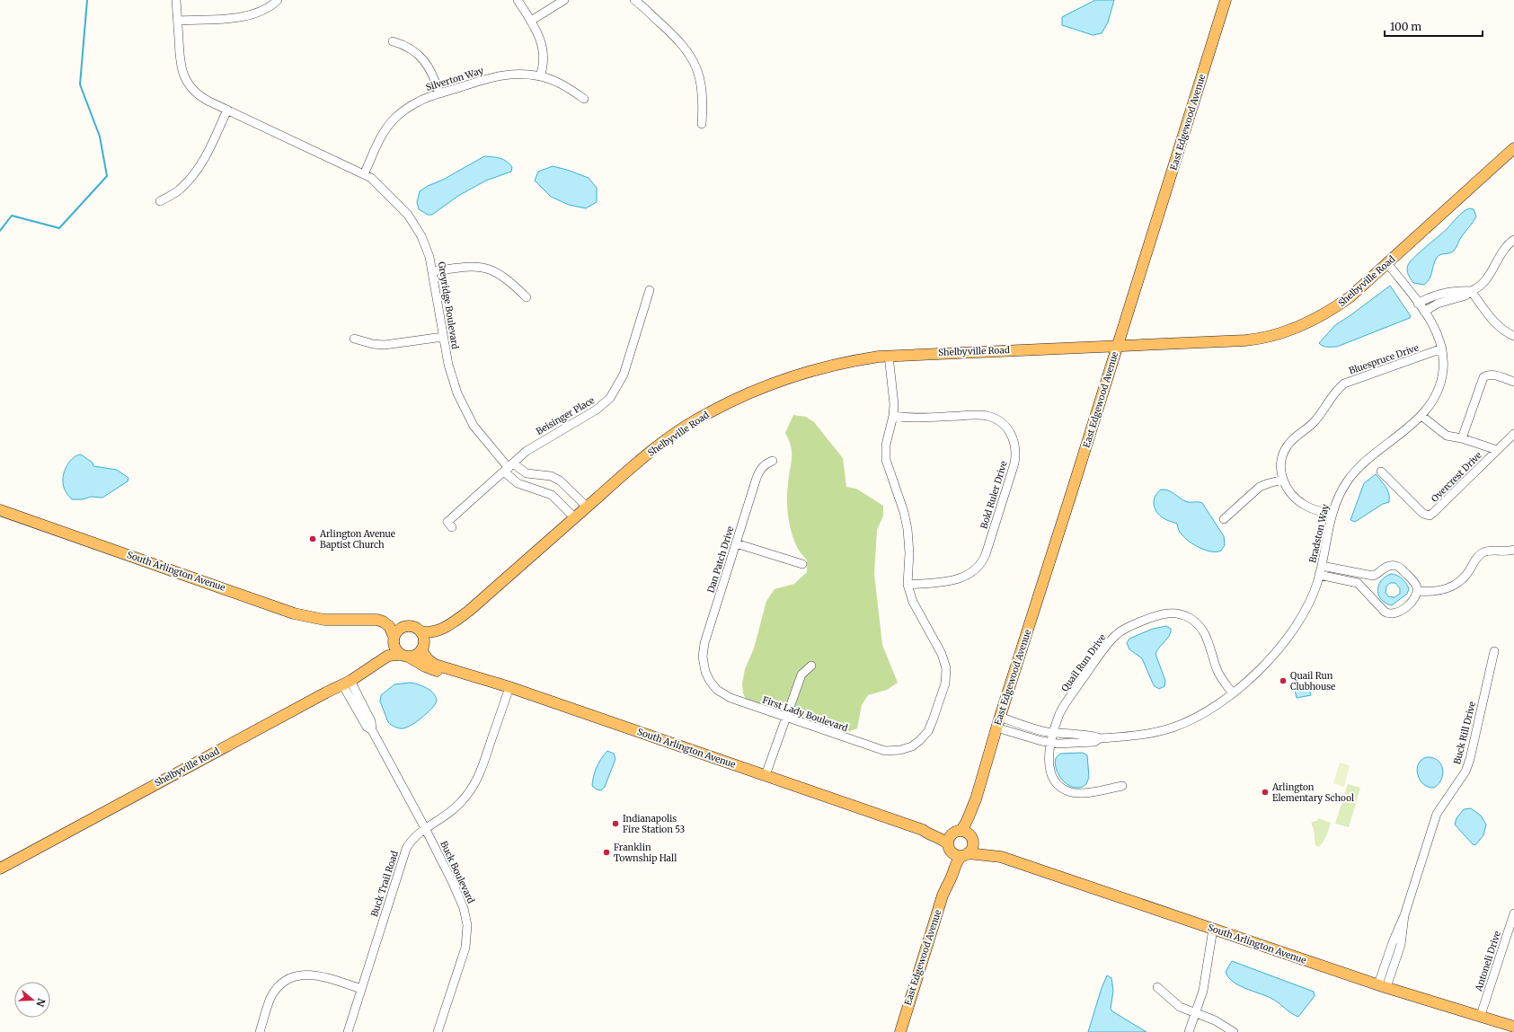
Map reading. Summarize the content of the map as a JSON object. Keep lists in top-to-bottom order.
{
  "streets": {
    "main road": ["East Edgewood Avenue", "Shelbyville Road", "South Arlington Avenue"],
    "street": [
      "Silverton Way",
      "Greyridge Boulevard",
      "Bluespruce Drive",
      "Beisinger Place",
      "Overcrest Drive",
      "Bold Ruler Drive",
      "Bradston Way",
      "Dan Patch Drive",
      "Quail Run Drive",
      "First Lady Boulevard",
      "Buck Rill Drive",
      "Buck Boulevard",
      "Buck Trail Road",
      "Antoneli Drive"
    ]
  },
  "crossings": [
    ["Silverton Way", "Greyridge Boulevard"],
    ["East Edgewood Avenue", "Shelbyville Road"],
    ["East Edgewood Avenue", "Bradston Way"],
    ["Shelbyville Road", "Greyridge Boulevard"],
    ["Shelbyville Road", "Bradston Way"],
    ["Shelbyville Road", "Buck Boulevard"],
    ["Greyridge Boulevard", "Beisinger Place"],
    ["Bluespruce Drive", "Bradston Way"],
    ["Overcrest Drive", "Bradston Way"],
    ["Bold Ruler Drive", "First Lady Boulevard"],
    ["Bradston Way", "Quail Run Drive"],
    ["Dan Patch Drive", "First Lady Boulevard"],
    ["South Arlington Avenue", "Buck Rill Drive"],
    ["South Arlington Avenue", "Buck Trail Road"],
    ["South Arlington Avenue", "Antoneli Drive"],
    ["Buck Boulevard", "Buck Trail Road"]
  ],
  "places": [
    "Arlington Avenue Baptist Church",
    "Quail Run Clubhouse",
    "Arlington Elementary School",
    "Indianapolis Fire Station 53",
    "Franklin Township Hall"
  ],
  "scale_bar": "100 m",
  "north": "right"
}
